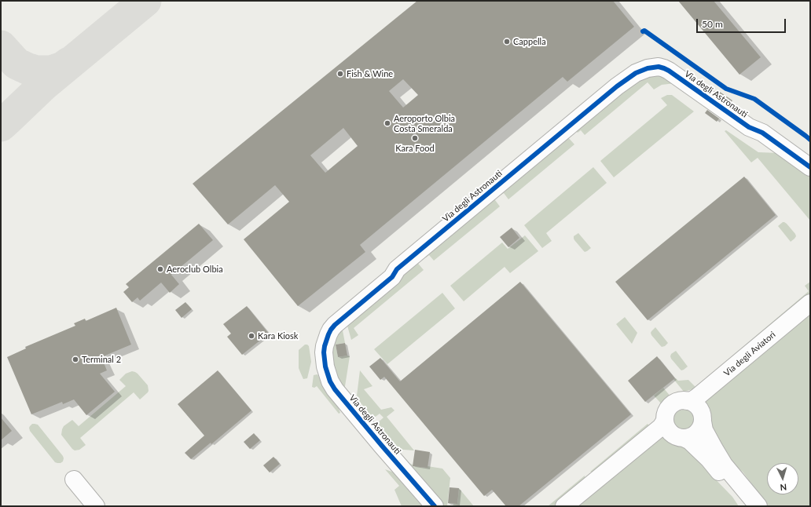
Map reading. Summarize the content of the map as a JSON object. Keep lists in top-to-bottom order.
{
  "streets": {
    "street": ["Via degli Astronauti", "Via degli Aviatori"]
  },
  "places": [
    "Cappella",
    "Fish & Wine",
    "Aeroporto Olbia Costa Smeralda",
    "Kara Food",
    "Aeroclub Olbia",
    "Kara Kiosk",
    "Terminal 2"
  ],
  "scale_bar": "50 m",
  "north": "bottom"
}
